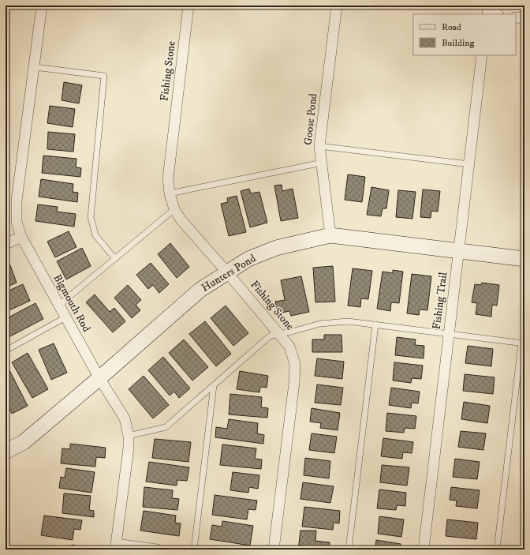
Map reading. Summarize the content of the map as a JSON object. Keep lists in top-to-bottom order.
{
  "streets": {
    "street": [
      "Fishing Stone",
      "Goose Pond",
      "Hunters Pond",
      "Fishing Trail",
      "Bigmouth Rod"
    ]
  },
  "crossings": [
    ["Fishing Stone", "Hunters Pond"],
    ["Goose Pond", "Hunters Pond"],
    ["Hunters Pond", "Fishing Trail"],
    ["Hunters Pond", "Bigmouth Rod"]
  ],
  "legend": ["Road", "Building"]
}
